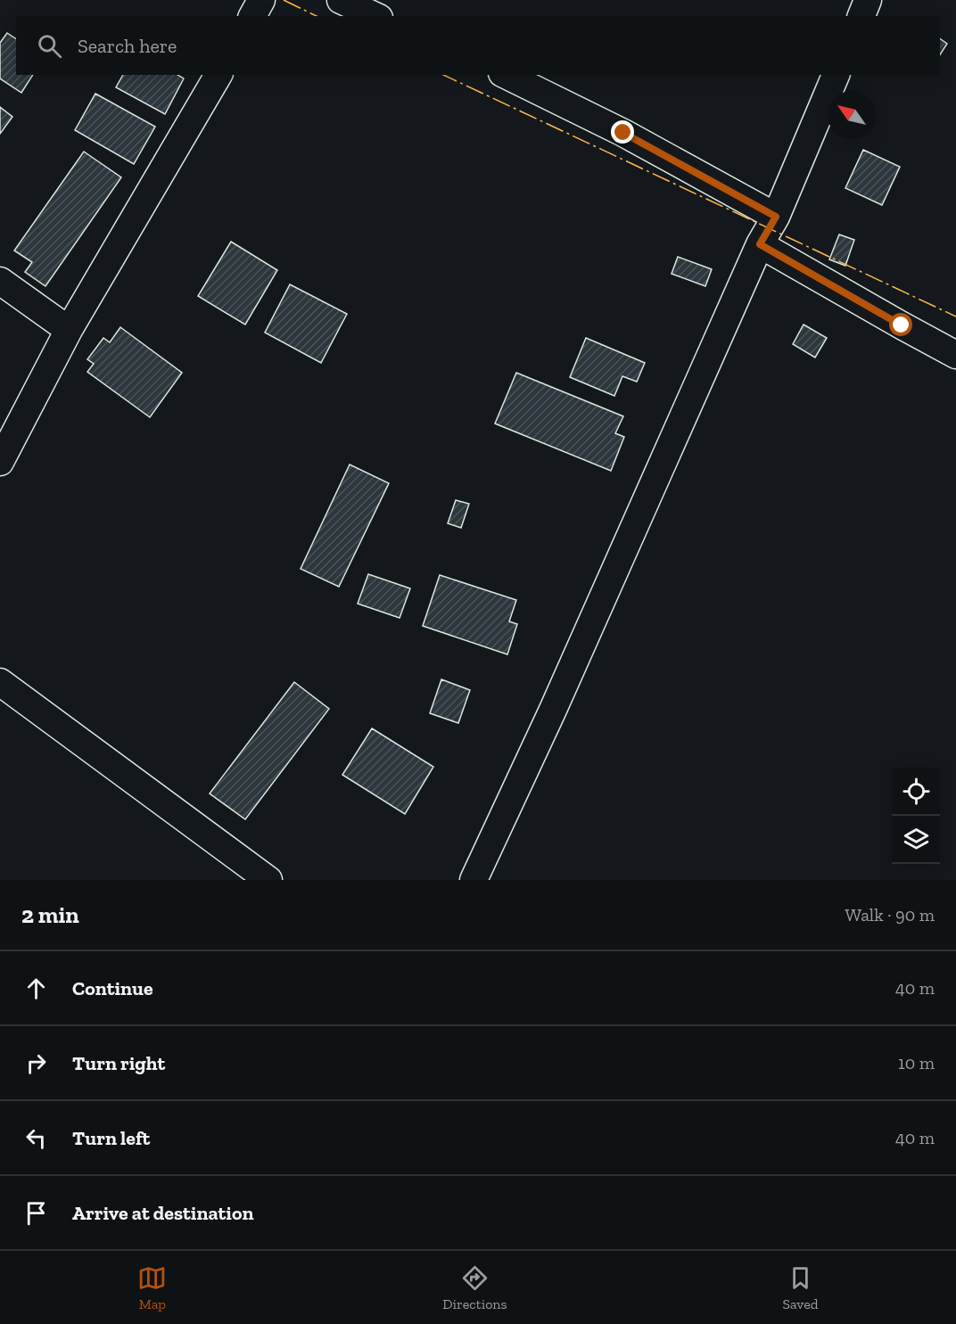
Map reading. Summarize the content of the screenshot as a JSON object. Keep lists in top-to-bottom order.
{
  "north": "top left",
  "page": {
    "search": "Search here",
    "heading": ["2 min", "Walk · 90 m"],
    "list": [
      ["Continue", "40 m"],
      ["Turn right", "10 m"],
      ["Turn left", "40 m"],
      "Arrive at destination"
    ],
    "nav": ["Map", "Directions", "Saved"]
  }
}
